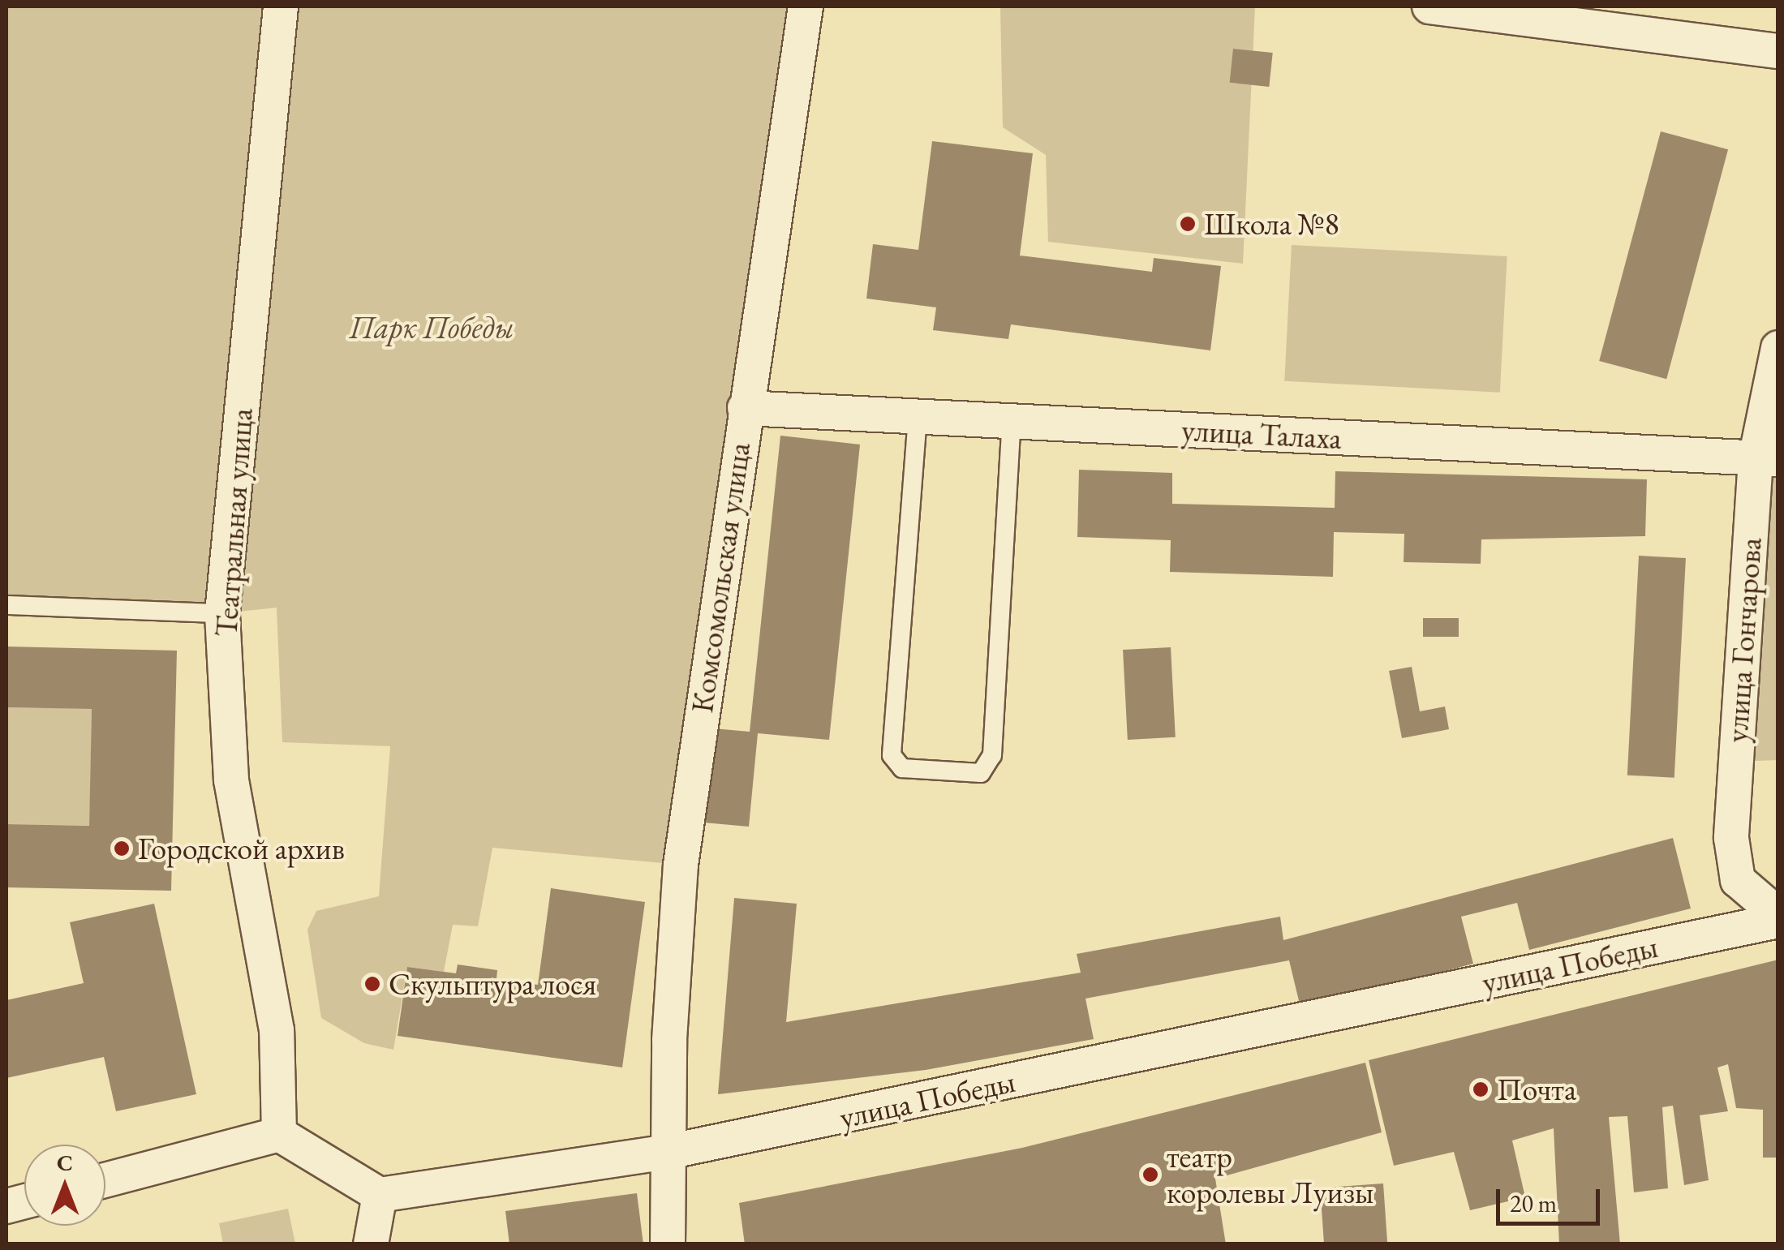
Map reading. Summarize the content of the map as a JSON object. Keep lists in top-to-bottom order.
{
  "streets": {
    "street": [
      "улица Талаха",
      "Театральная улица",
      "Комсомольская улица",
      "улица Гончарова",
      "улица Победы"
    ]
  },
  "crossings": [
    ["улица Талаха", "Комсомольская улица"],
    ["улица Талаха", "улица Гончарова"],
    ["Комсомольская улица", "улица Победы"],
    ["улица Гончарова", "улица Победы"]
  ],
  "parks": ["Парк Победы"],
  "places": [
    "Школа №8",
    "Городской архив",
    "Скульптура лося",
    "Почта",
    "театр королевы Луизы"
  ],
  "scale_bar": "20 m",
  "north": "top"
}
